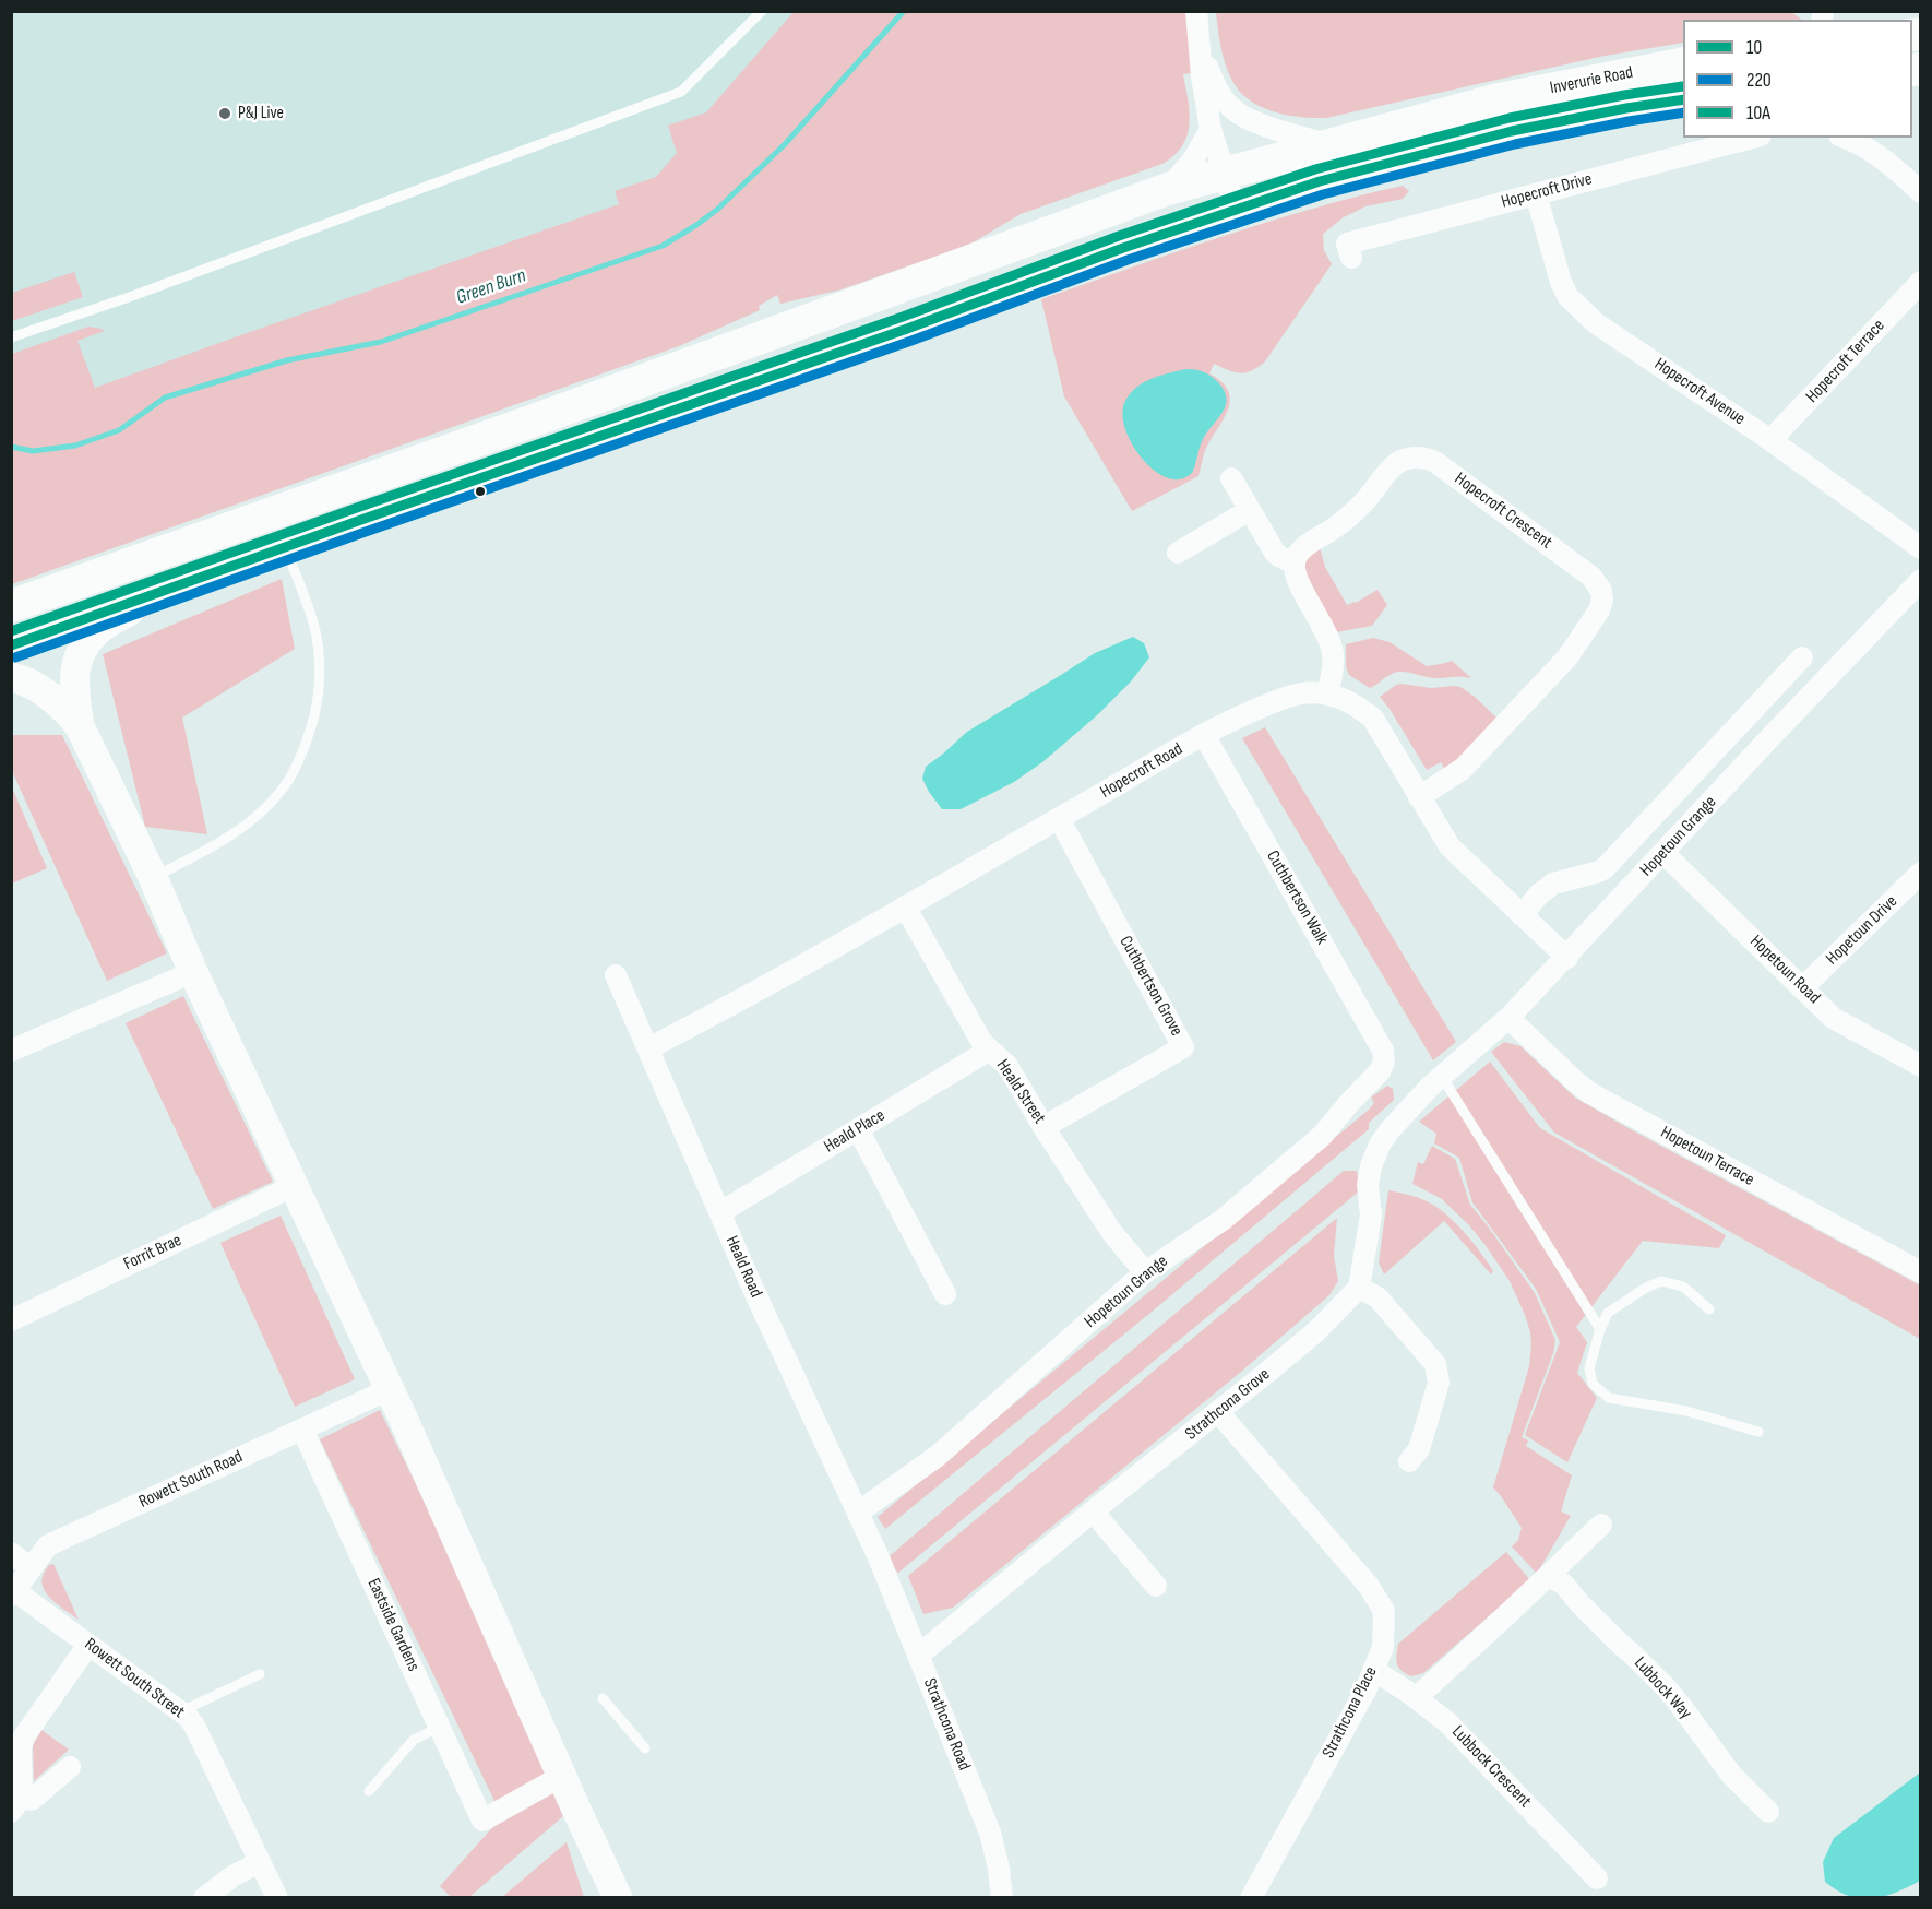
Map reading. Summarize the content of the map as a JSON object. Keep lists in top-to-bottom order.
{
  "streets": {
    "main road": ["Inverurie Road"],
    "street": [
      "Hopecroft Drive",
      "Hopecroft Terrace",
      "Hopecroft Avenue",
      "Hopecroft Crescent",
      "Hopecroft Road",
      "Hopetoun Grange",
      "Cuthbertson Walk",
      "Hopetoun Drive",
      "Hopetoun Road",
      "Cuthbertson Grove",
      "Heald Street",
      "Heald Place",
      "Hopetoun Terrace",
      "Forrit Brae",
      "Heald Road",
      "Strathcona Grove",
      "Rowett South Road",
      "Eastside Gardens",
      "Rowett South Street",
      "Lubbock Way",
      "Strathcona Place",
      "Strathcona Road",
      "Lubbock Crescent"
    ]
  },
  "crossings": [
    ["Hopecroft Drive", "Hopecroft Avenue"],
    ["Hopecroft Terrace", "Hopecroft Avenue"],
    ["Hopecroft Crescent", "Hopecroft Road"],
    ["Hopecroft Road", "Hopetoun Grange"],
    ["Hopecroft Road", "Cuthbertson Walk"],
    ["Hopecroft Road", "Cuthbertson Grove"],
    ["Hopecroft Road", "Heald Street"],
    ["Hopecroft Road", "Heald Road"],
    ["Hopetoun Grange", "Cuthbertson Walk"],
    ["Hopetoun Grange", "Hopetoun Road"],
    ["Hopetoun Grange", "Heald Street"],
    ["Hopetoun Grange", "Hopetoun Terrace"],
    ["Hopetoun Grange", "Heald Road"],
    ["Hopetoun Drive", "Hopetoun Road"],
    ["Cuthbertson Grove", "Heald Street"],
    ["Heald Street", "Heald Place"],
    ["Heald Place", "Heald Road"],
    ["Heald Road", "Strathcona Road"],
    ["Strathcona Grove", "Strathcona Place"],
    ["Strathcona Grove", "Strathcona Road"],
    ["Rowett South Road", "Eastside Gardens"],
    ["Rowett South Road", "Rowett South Street"],
    ["Strathcona Place", "Lubbock Crescent"]
  ],
  "water": ["Green Burn"],
  "places": ["P&J Live"],
  "lines": ["transit line 10A", "transit line 10", "transit line 220"],
  "legend": ["10", "220", "10A"]
}
